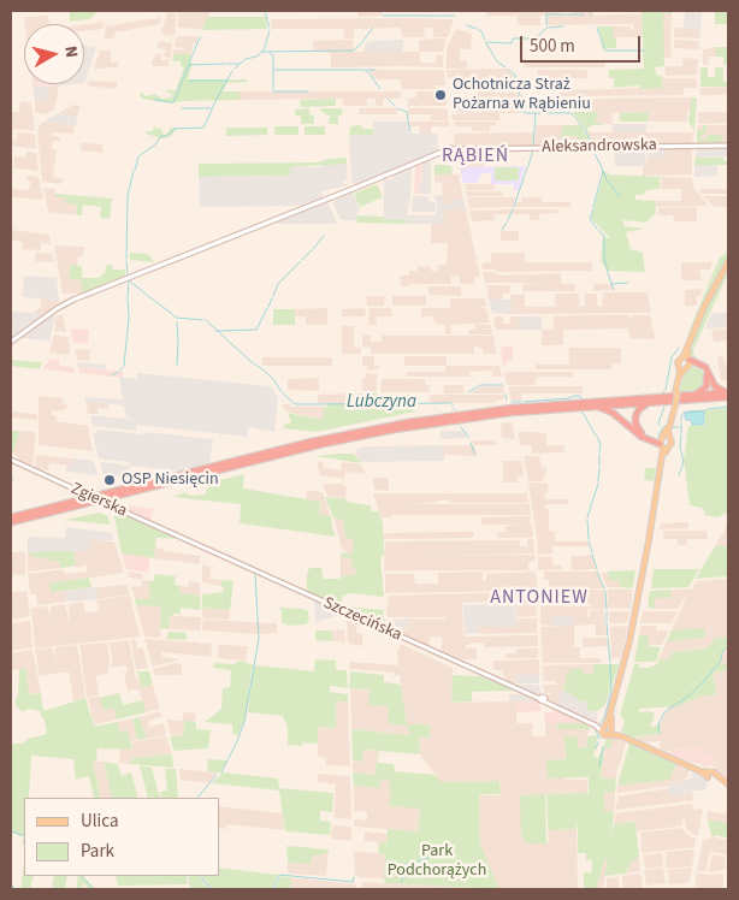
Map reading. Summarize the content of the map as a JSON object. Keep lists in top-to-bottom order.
{
  "streets": {
    "main road": ["Aleksandrowska", "Zgierska", "Szczecińska"]
  },
  "crossings": [
    ["Zgierska", "Szczecińska"]
  ],
  "districts": ["RĄBIEŃ", "ANTONIEW"],
  "water": ["Lubczyna"],
  "parks": ["Park Podchorążych"],
  "places": ["Ochotnicza Straż Pożarna w Rąbieniu", "OSP Niesięcin"],
  "legend": ["Ulica", "Park"],
  "scale_bar": "500 m",
  "north": "right"
}
